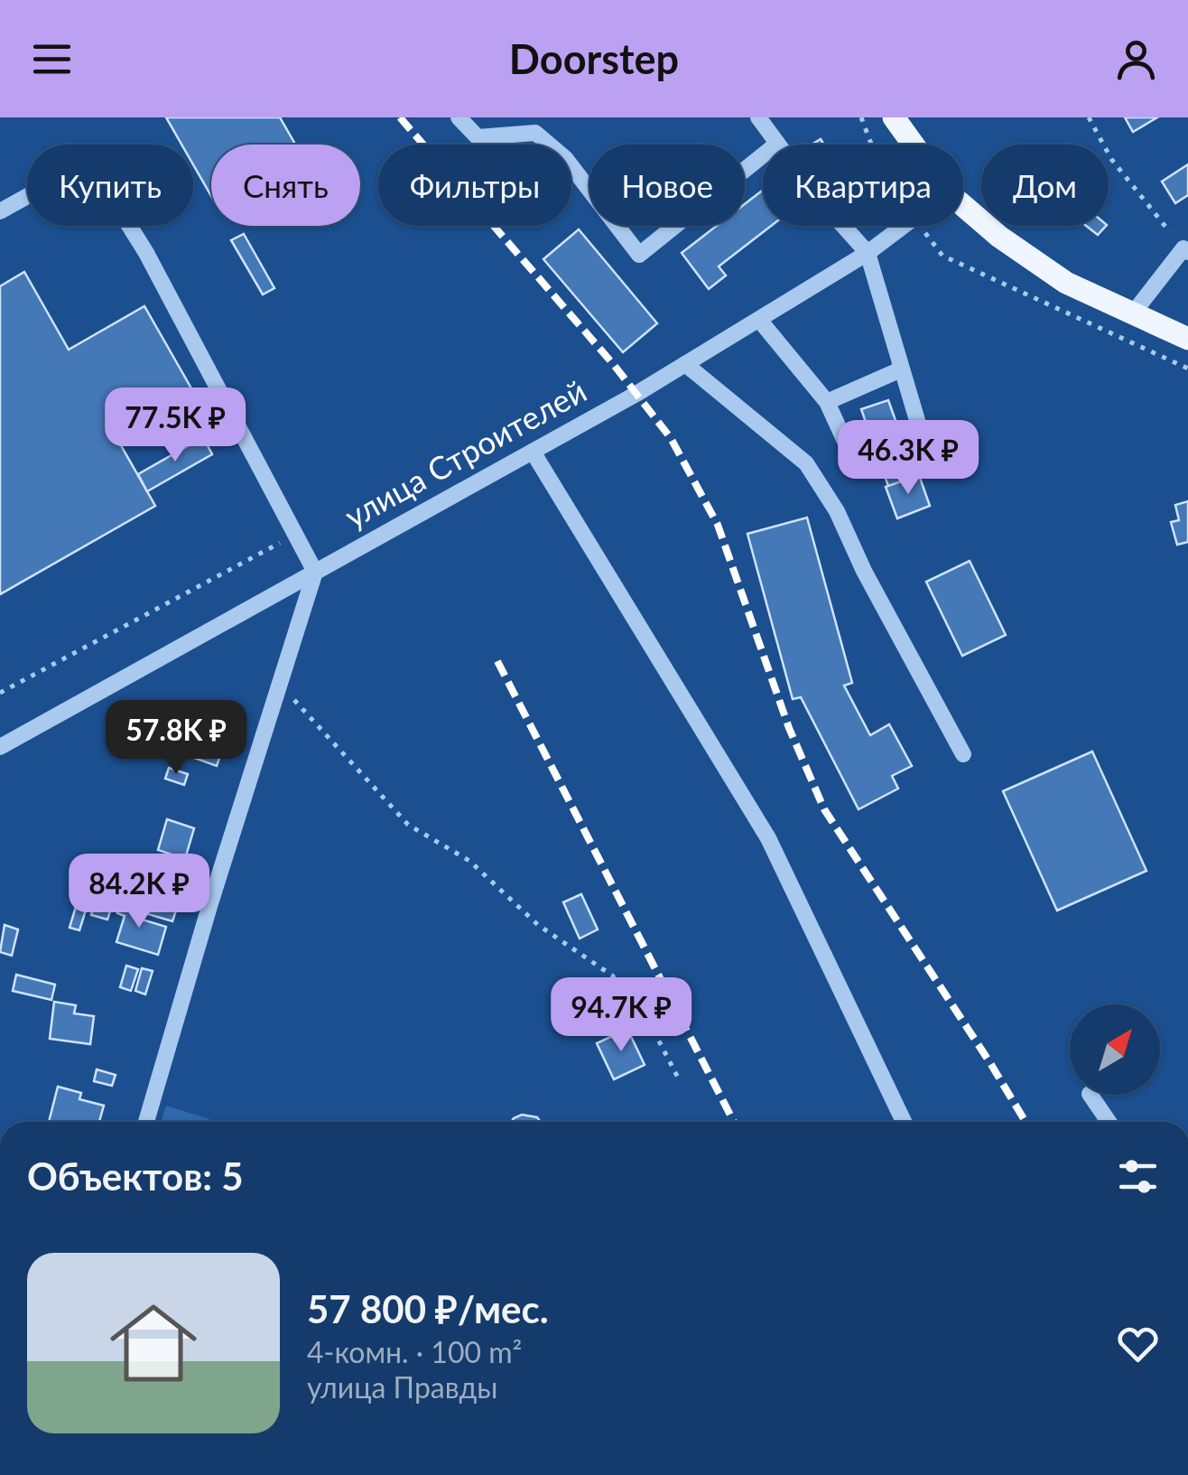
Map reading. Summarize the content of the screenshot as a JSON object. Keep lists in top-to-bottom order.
{
  "streets": {
    "street": ["улица Строителей"]
  },
  "north": "top right",
  "page": {
    "header": "Doorstep",
    "chip": [
      "Купить",
      "Снять",
      "Фильтры",
      "Новое",
      "Квартира",
      "Дом"
    ],
    "price": [
      "77.5K ₽",
      "46.3K ₽",
      "57.8K ₽",
      "84.2K ₽",
      "94.7K ₽"
    ],
    "heading": "Объектов: 5",
    "list": [
      {
        "name": "57 800 ₽/мес.",
        "note": "4-комн. · 100 m² · улица Правды"
      }
    ]
  }
}
